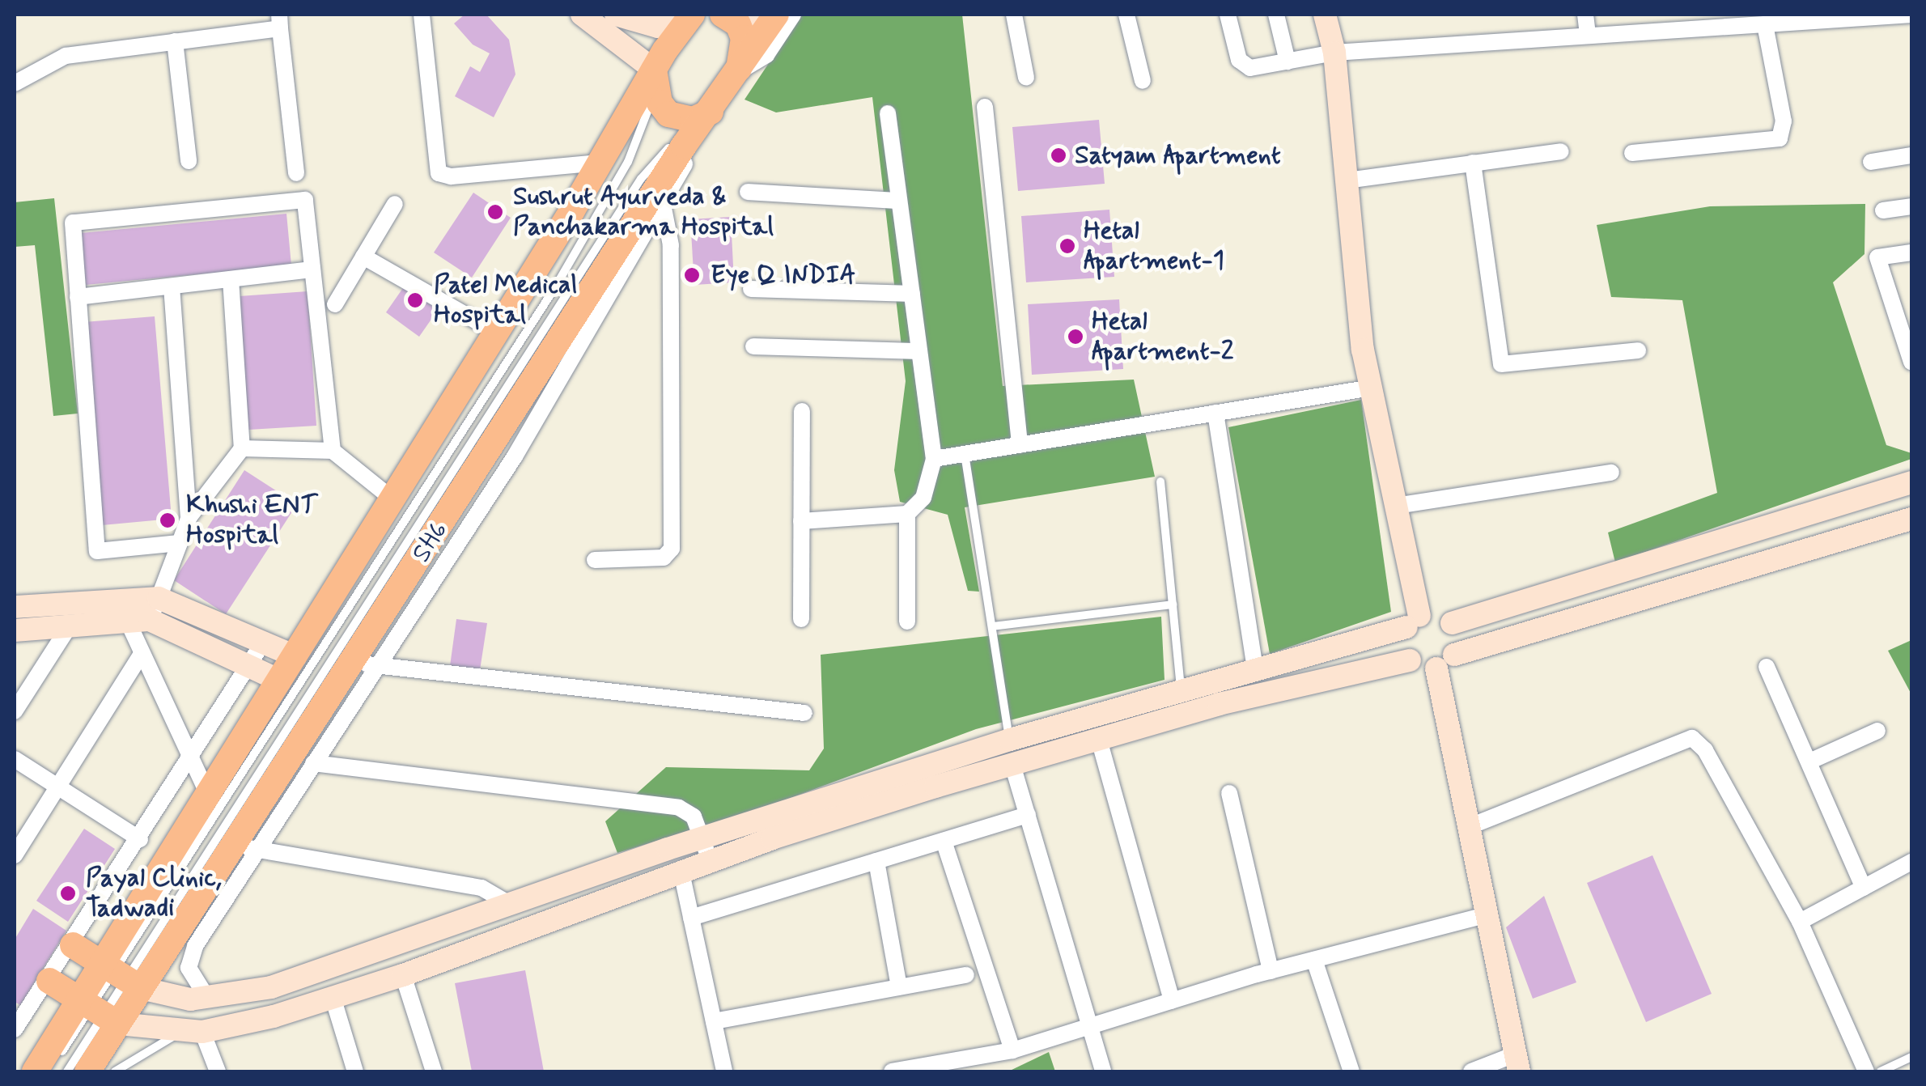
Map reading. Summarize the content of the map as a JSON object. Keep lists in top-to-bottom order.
{
  "streets": {
    "main road": ["SH6"]
  },
  "places": [
    "Satyam Apartment",
    "Sushrut Ayurveda & Panchakarma Hospital",
    "Hetal Apartment-1",
    "Eye Q INDIA",
    "Patel Medical Hospital",
    "Hetal Apartment-2",
    "Khushi ENT Hospital",
    "Payal Clinic, Tadwadi"
  ]
}
